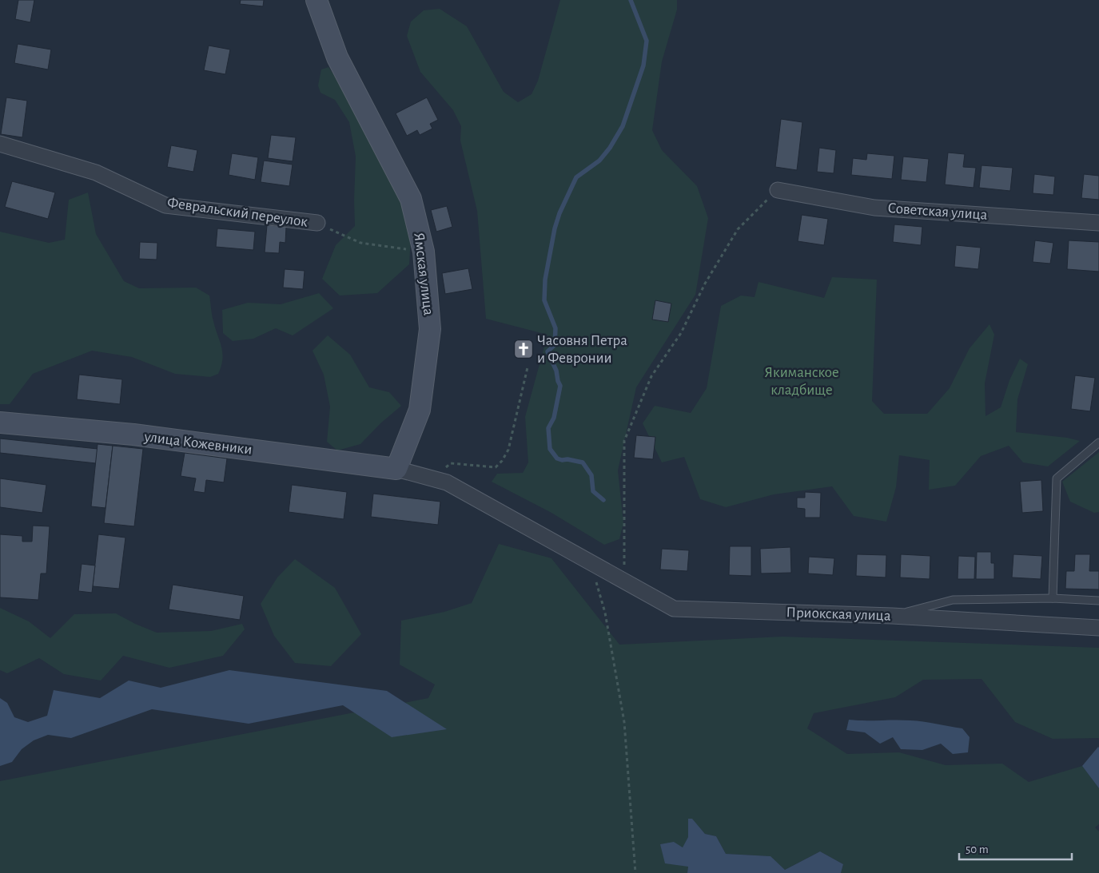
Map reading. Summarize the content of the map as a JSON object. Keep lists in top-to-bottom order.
{
  "streets": {
    "street": [
      "Советская улица",
      "Февральский переулок",
      "Ямская улица",
      "улица Кожевники",
      "Приокская улица"
    ]
  },
  "crossings": [
    ["Ямская улица", "улица Кожевники"],
    ["Ямская улица", "Приокская улица"],
    ["улица Кожевники", "Приокская улица"]
  ],
  "parks": ["Якиманское кладбище"],
  "places": {
    "church": ["Часовня Петра и Февронии"]
  },
  "scale_bar": "50 m"
}
